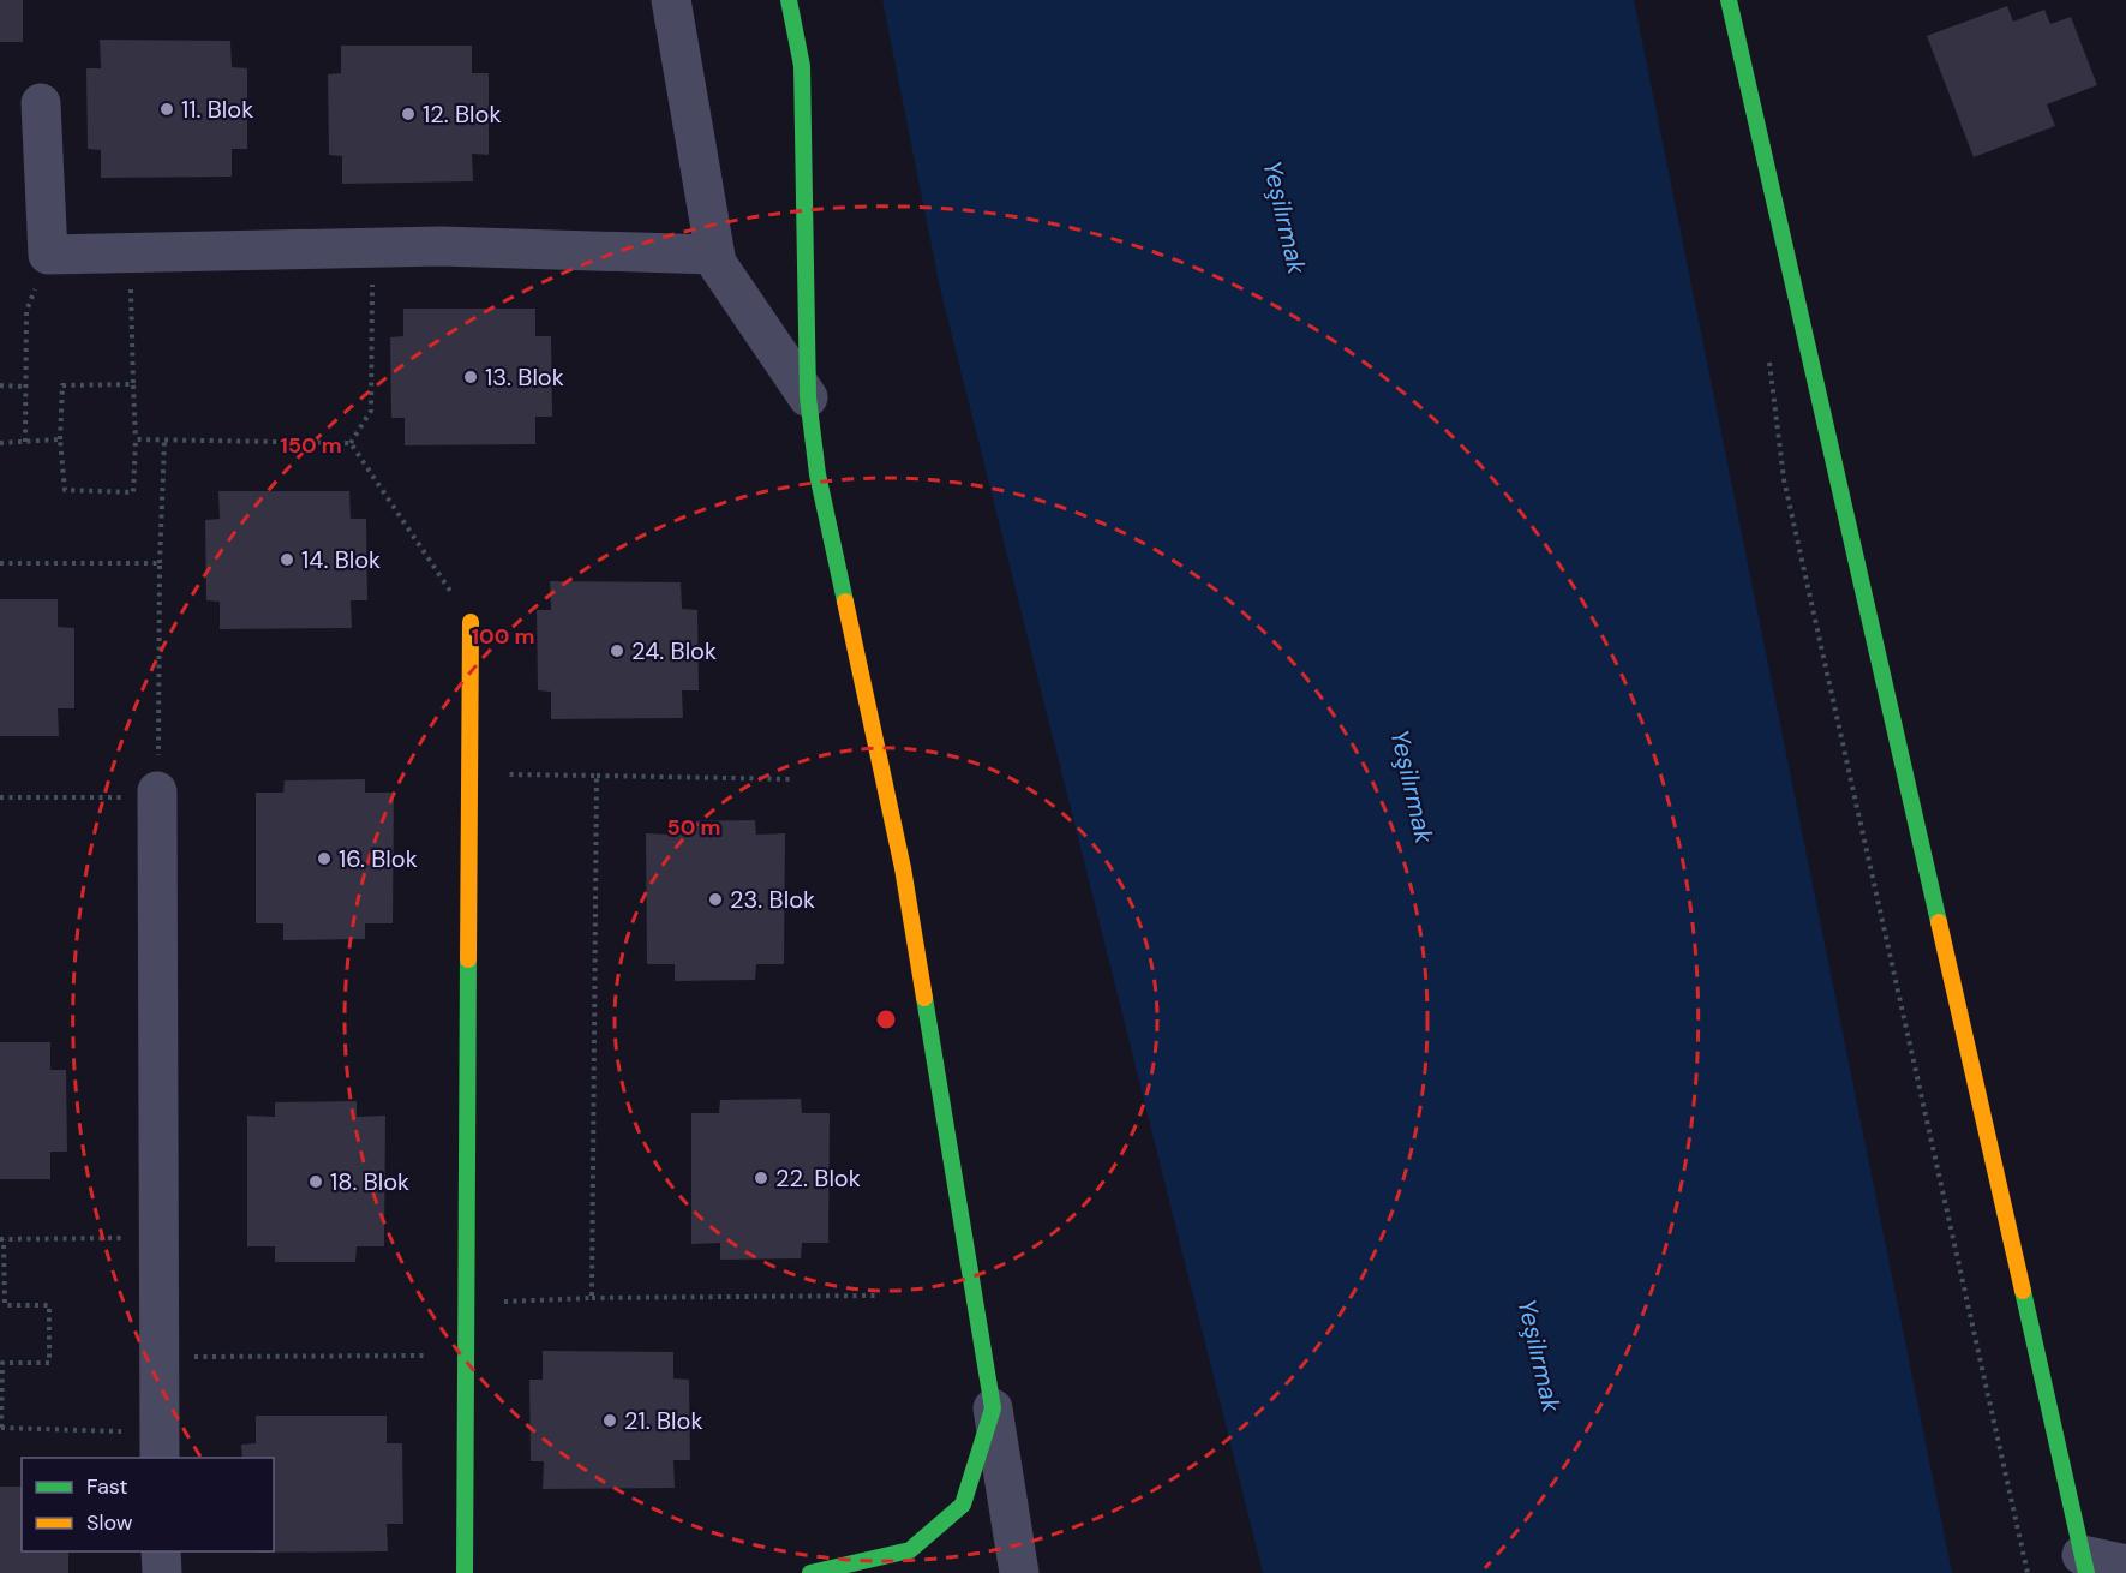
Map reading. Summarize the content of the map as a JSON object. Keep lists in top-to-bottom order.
{
  "water": ["Yeşilırmak"],
  "places": [
    "11. Blok",
    "12. Blok",
    "13. Blok",
    "14. Blok",
    "24. Blok",
    "16. Blok",
    "23. Blok",
    "22. Blok",
    "18. Blok",
    "21. Blok"
  ],
  "legend": ["Fast", "Slow"],
  "rings": ["150 m", "100 m", "50 m"]
}
